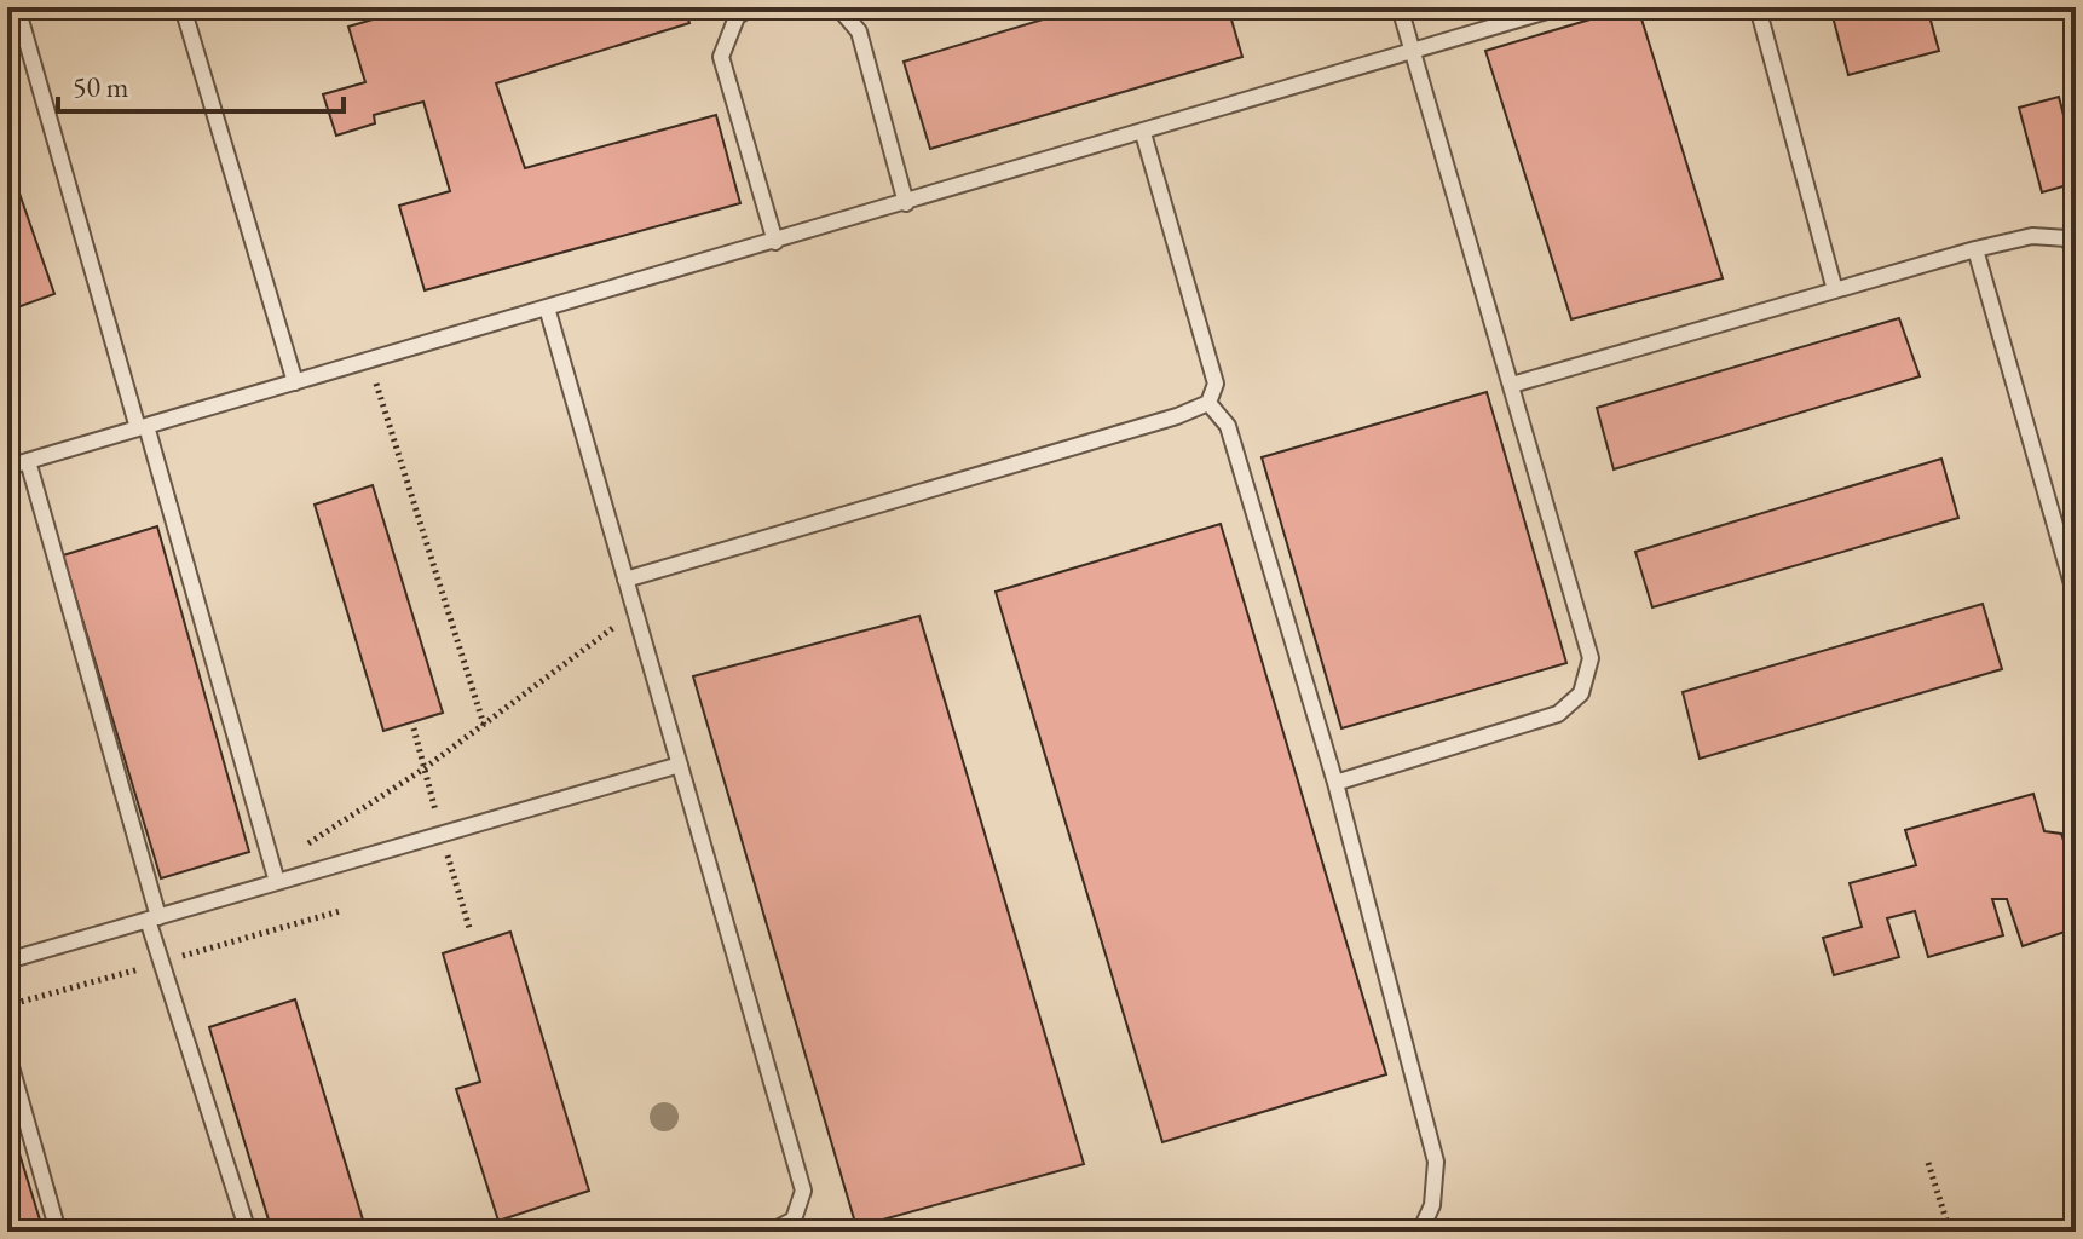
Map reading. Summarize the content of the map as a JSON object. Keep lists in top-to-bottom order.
{
  "scale_bar": "50 m"
}
